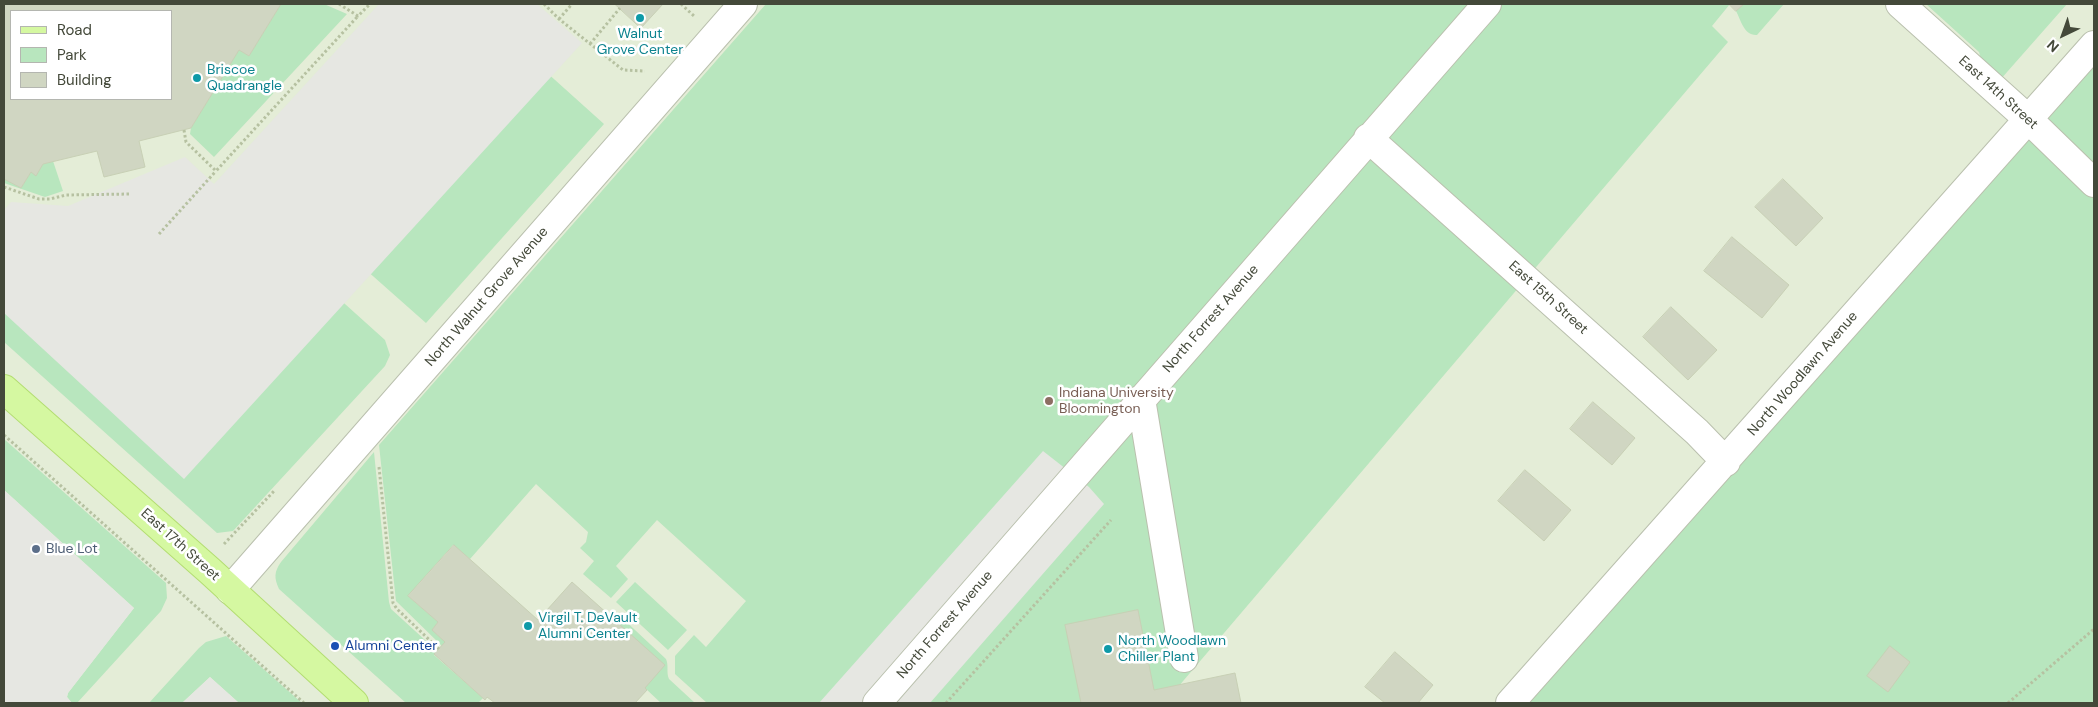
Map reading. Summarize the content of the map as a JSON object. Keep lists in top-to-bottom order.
{
  "streets": {
    "main road": ["East 17th Street"],
    "street": [
      "East 14th Street",
      "North Walnut Grove Avenue",
      "East 15th Street",
      "North Forrest Avenue",
      "North Woodlawn Avenue"
    ]
  },
  "crossings": [
    ["East 14th Street", "North Woodlawn Avenue"],
    ["North Walnut Grove Avenue", "East 17th Street"],
    ["East 15th Street", "North Forrest Avenue"],
    ["East 15th Street", "North Woodlawn Avenue"]
  ],
  "places": [
    "Walnut Grove Center",
    "Briscoe Quadrangle",
    "Indiana University Bloomington",
    "Blue Lot",
    "Virgil T. DeVault Alumni Center",
    "Alumni Center",
    "North Woodlawn Chiller Plant"
  ],
  "legend": ["Road", "Park", "Building"],
  "north": "bottom left"
}
